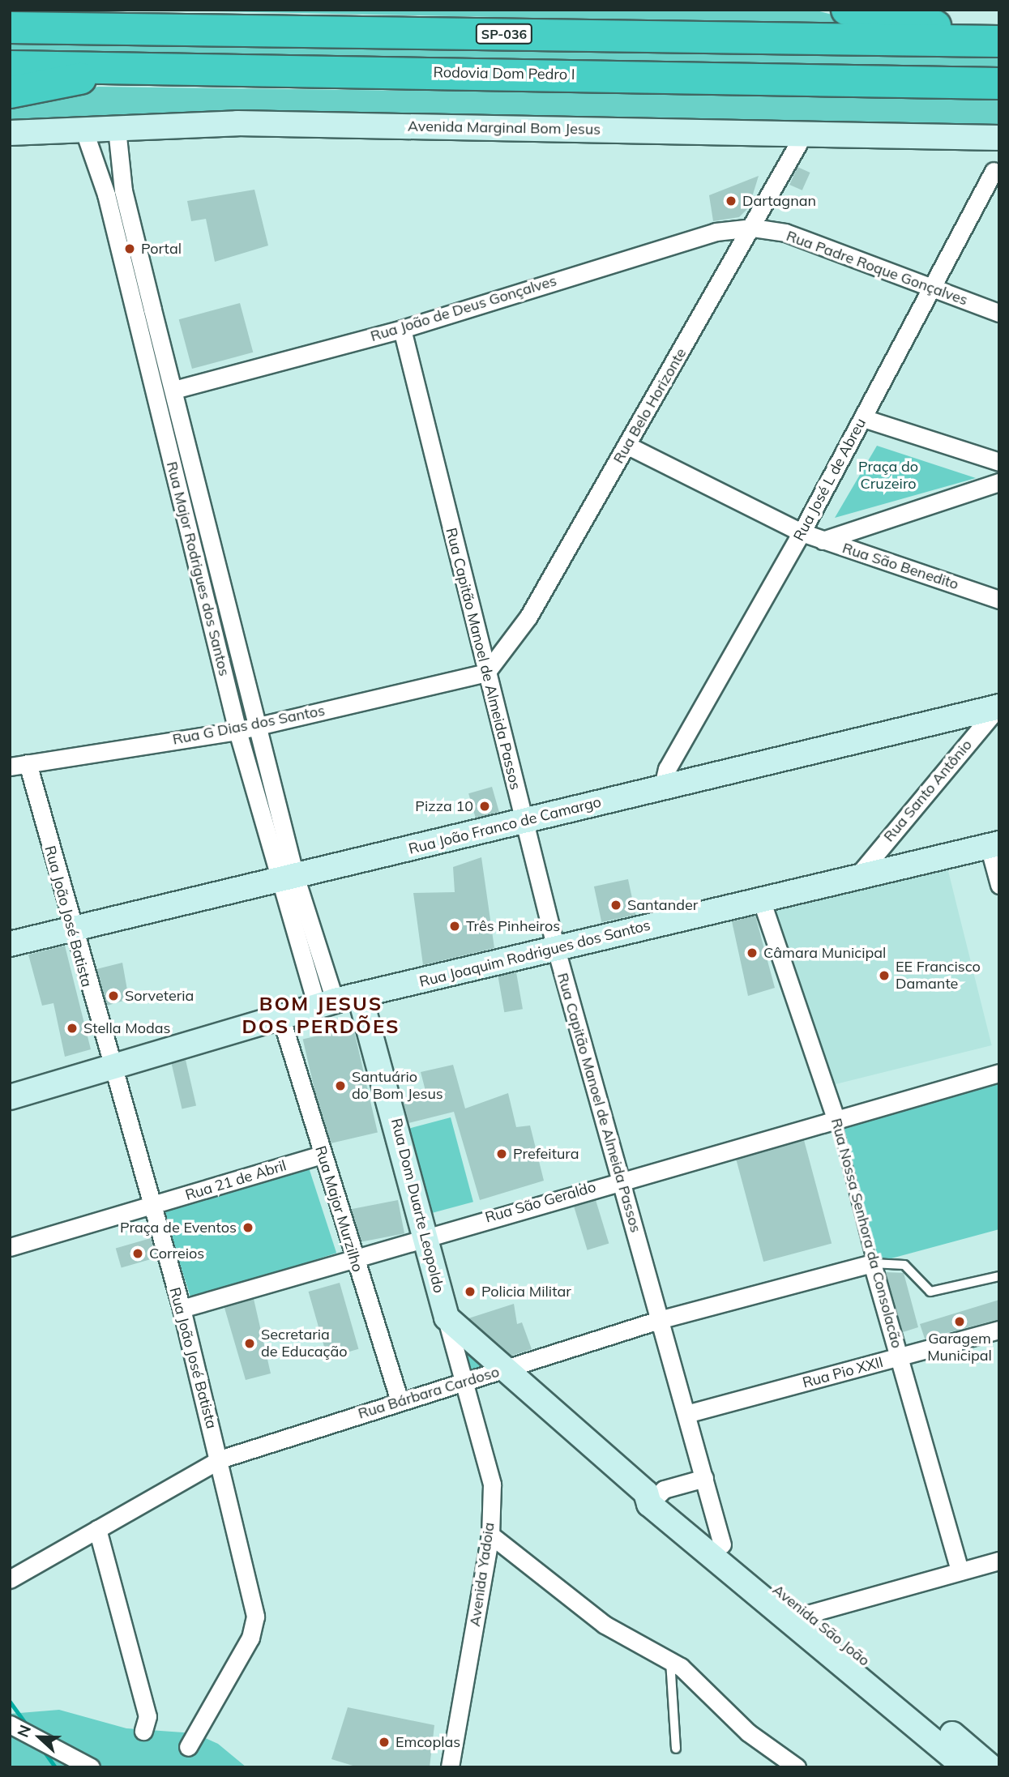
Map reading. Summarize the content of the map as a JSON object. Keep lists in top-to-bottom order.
{
  "streets": {
    "highway": ["SP-036", "Rodovia Dom Pedro I"],
    "street": [
      "Avenida Marginal Bom Jesus",
      "Rua Padre Roque Gonçalves",
      "Rua João de Deus Gonçalves",
      "Rua Belo Horizonte",
      "Rua José L de Abreu",
      "Rua São Benedito",
      "Rua Major Rodrigues dos Santos",
      "Rua Capitão Manoel de Almeida Passos",
      "Rua G Dias dos Santos",
      "Rua Santo Antônio",
      "Rua João Franco de Camargo",
      "Rua João José Batista",
      "Rua Joaquim Rodrigues dos Santos",
      "Rua 21 de Abril",
      "Rua São Geraldo",
      "Rua Dom Duarte Leopoldo",
      "Rua Major Murzilho",
      "Rua Nossa Senhora da Consolacão",
      "Rua Pio XXII",
      "Rua Bárbara Cardoso",
      "Avenida Yadoia",
      "Avenida São João"
    ]
  },
  "crossings": [
    ["Avenida Marginal Bom Jesus", "Rua Belo Horizonte"],
    ["Avenida Marginal Bom Jesus", "Rua Major Rodrigues dos Santos"],
    ["Rua Padre Roque Gonçalves", "Rua João de Deus Gonçalves"],
    ["Rua Padre Roque Gonçalves", "Rua Belo Horizonte"],
    ["Rua Padre Roque Gonçalves", "Rua José L de Abreu"],
    ["Rua João de Deus Gonçalves", "Rua Belo Horizonte"],
    ["Rua João de Deus Gonçalves", "Rua Major Rodrigues dos Santos"],
    ["Rua João de Deus Gonçalves", "Rua Capitão Manoel de Almeida Passos"],
    ["Rua Belo Horizonte", "Rua São Benedito"],
    ["Rua Belo Horizonte", "Rua Capitão Manoel de Almeida Passos"],
    ["Rua Belo Horizonte", "Rua G Dias dos Santos"],
    ["Rua José L de Abreu", "Rua São Benedito"],
    ["Rua José L de Abreu", "Rua João Franco de Camargo"],
    ["Rua Major Rodrigues dos Santos", "Rua G Dias dos Santos"],
    ["Rua Major Rodrigues dos Santos", "Rua João Franco de Camargo"],
    ["Rua Major Rodrigues dos Santos", "Rua Joaquim Rodrigues dos Santos"],
    ["Rua Capitão Manoel de Almeida Passos", "Rua G Dias dos Santos"],
    ["Rua Capitão Manoel de Almeida Passos", "Rua João Franco de Camargo"],
    ["Rua Capitão Manoel de Almeida Passos", "Rua Joaquim Rodrigues dos Santos"],
    ["Rua Capitão Manoel de Almeida Passos", "Rua São Geraldo"],
    ["Rua Capitão Manoel de Almeida Passos", "Rua Pio XXII"],
    ["Rua Capitão Manoel de Almeida Passos", "Rua Bárbara Cardoso"],
    ["Rua Capitão Manoel de Almeida Passos", "Avenida São João"],
    ["Rua G Dias dos Santos", "Rua João José Batista"],
    ["Rua Santo Antônio", "Rua João Franco de Camargo"],
    ["Rua Santo Antônio", "Rua Joaquim Rodrigues dos Santos"],
    ["Rua João Franco de Camargo", "Rua João José Batista"],
    ["Rua João José Batista", "Rua Joaquim Rodrigues dos Santos"],
    ["Rua João José Batista", "Rua 21 de Abril"],
    ["Rua João José Batista", "Rua São Geraldo"],
    ["Rua João José Batista", "Rua Bárbara Cardoso"],
    ["Rua Joaquim Rodrigues dos Santos", "Rua Dom Duarte Leopoldo"],
    ["Rua Joaquim Rodrigues dos Santos", "Rua Major Murzilho"],
    ["Rua Joaquim Rodrigues dos Santos", "Rua Nossa Senhora da Consolacão"],
    ["Rua 21 de Abril", "Rua Major Murzilho"],
    ["Rua São Geraldo", "Rua Dom Duarte Leopoldo"],
    ["Rua São Geraldo", "Rua Major Murzilho"],
    ["Rua São Geraldo", "Rua Nossa Senhora da Consolacão"],
    ["Rua Dom Duarte Leopoldo", "Avenida Yadoia"],
    ["Rua Dom Duarte Leopoldo", "Avenida São João"],
    ["Rua Major Murzilho", "Rua Bárbara Cardoso"],
    ["Rua Nossa Senhora da Consolacão", "Rua Pio XXII"],
    ["Rua Nossa Senhora da Consolacão", "Rua Bárbara Cardoso"],
    ["Rua Bárbara Cardoso", "Avenida Yadoia"],
    ["Rua Bárbara Cardoso", "Avenida São João"],
    ["Avenida Yadoia", "Avenida São João"]
  ],
  "districts": ["BOM JESUS DOS PERDÕES"],
  "parks": ["Praça do Cruzeiro"],
  "places": [
    "Dartagnan",
    "Portal",
    "Pizza 10",
    "Santander",
    "Três Pinheiros",
    "Câmara Municipal",
    "EE Francisco Damante",
    "Sorveteria",
    "Stella Modas",
    "Santuário do Bom Jesus",
    "Prefeitura",
    "Praça de Eventos",
    "Correios",
    "Policia Militar",
    "Garagem Municipal",
    "Secretaria de Educação",
    "Emcoplas"
  ],
  "north": "left"
}
